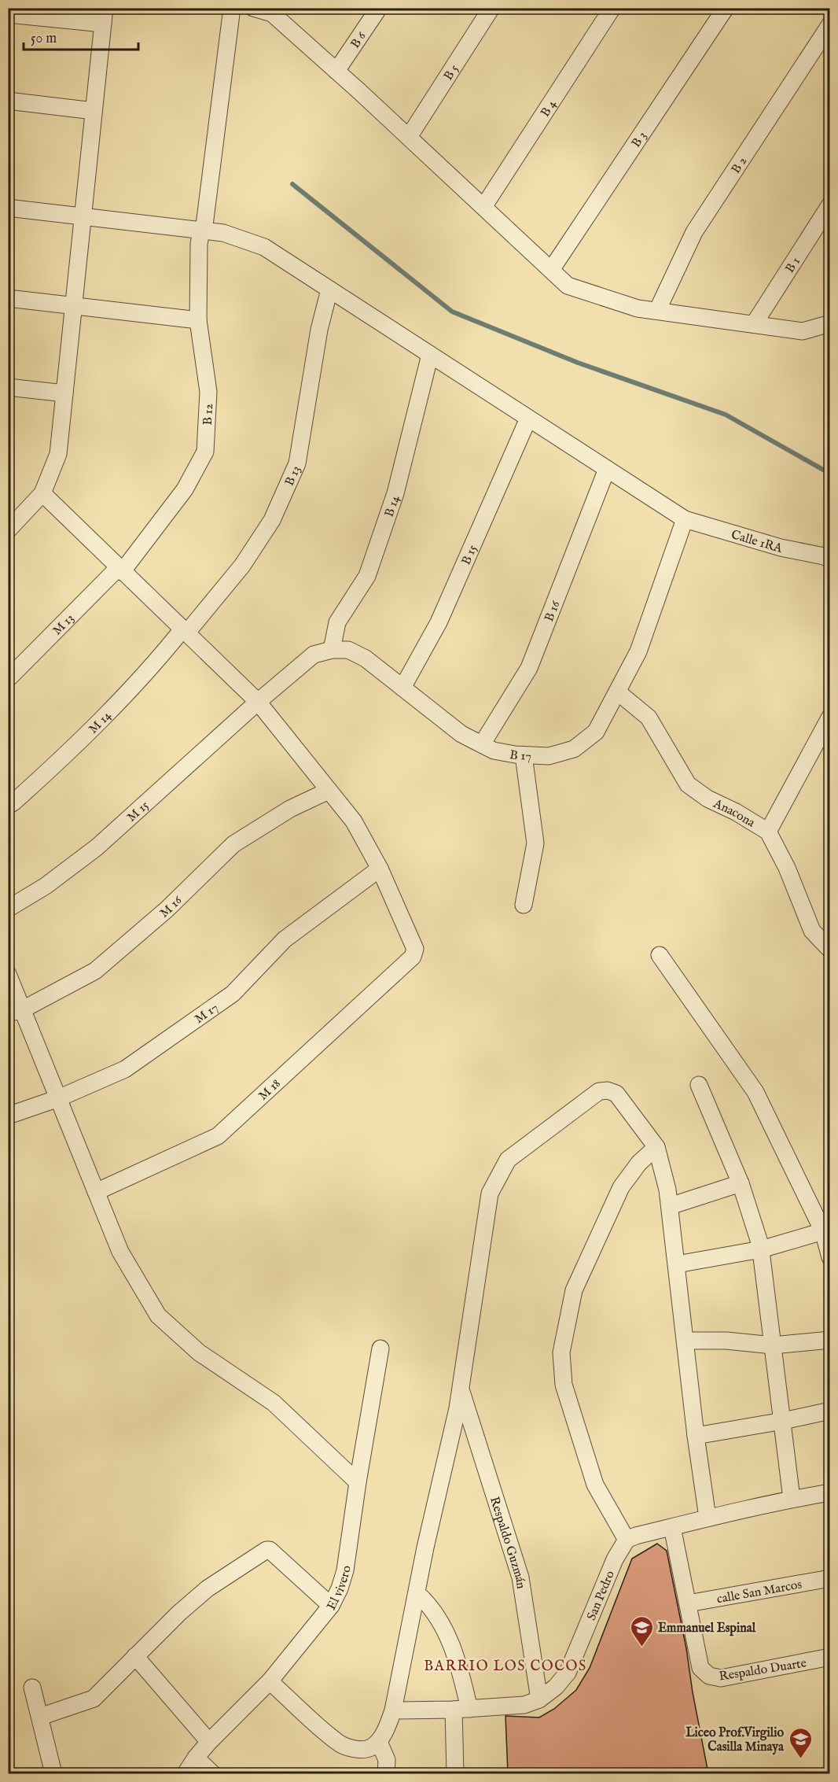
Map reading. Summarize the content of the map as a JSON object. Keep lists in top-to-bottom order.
{
  "streets": {
    "street": [
      "B 6",
      "B 5",
      "B 4",
      "B 3",
      "B 2",
      "B 1",
      "B 12",
      "B 13",
      "B 14",
      "Calle 1RA",
      "B 15",
      "B 16",
      "M 13",
      "M 14",
      "B 17",
      "M 15",
      "Anacona",
      "M 16",
      "M 17",
      "M 18",
      "Respaldo Guzmán",
      "El vivero",
      "calle San Marcos",
      "San Pedro",
      "Respaldo Duarte"
    ]
  },
  "crossings": [
    ["B 12", "Calle 1RA"],
    ["B 12", "M 13"],
    ["B 13", "Calle 1RA"],
    ["B 13", "M 14"],
    ["B 14", "Calle 1RA"],
    ["B 14", "B 17"],
    ["Calle 1RA", "B 15"],
    ["Calle 1RA", "B 16"],
    ["Calle 1RA", "B 17"],
    ["B 15", "B 17"],
    ["B 16", "B 17"],
    ["B 17", "M 15"],
    ["B 17", "Anacona"],
    ["M 17", "M 18"],
    ["Respaldo Guzmán", "San Pedro"],
    ["calle San Marcos", "Respaldo Duarte"]
  ],
  "districts": ["BARRIO LOS COCOS"],
  "places": {
    "school or university": ["Emmanuel Espinal", "Liceo Prof.Virgilio Casilla Minaya"]
  },
  "scale_bar": "50 m"
}
